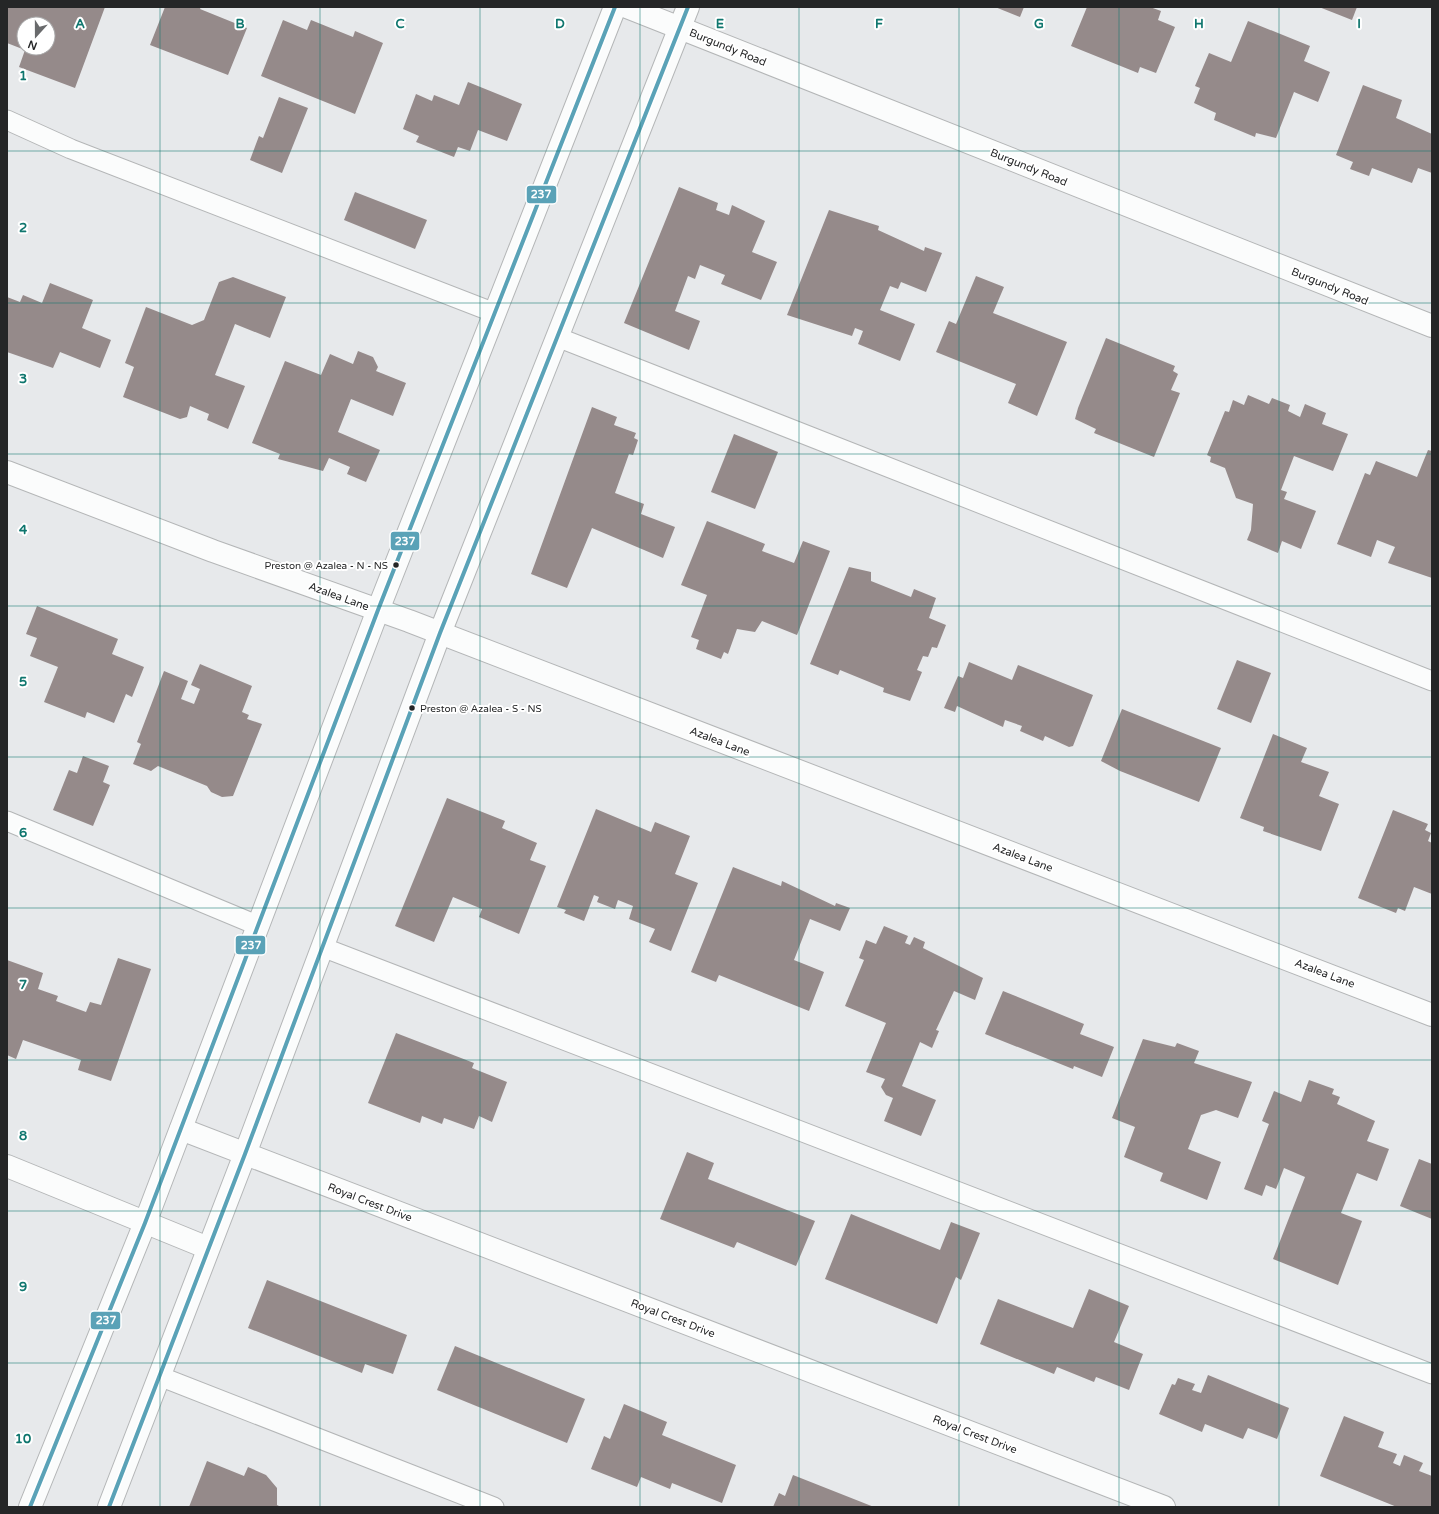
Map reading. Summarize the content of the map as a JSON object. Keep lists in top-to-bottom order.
{
  "streets": {
    "street": ["Burgundy Road", "Azalea Lane", "Royal Crest Drive"]
  },
  "places": ["Preston @ Azalea - N - NS", "Preston @ Azalea - S - NS"],
  "lines": ["transit line 237"],
  "north": "bottom",
  "grid": {
    "columns": [
      "A",
      "B",
      "C",
      "D",
      "E",
      "F",
      "G",
      "H",
      "I"
    ],
    "rows": [
      "1",
      "2",
      "3",
      "4",
      "5",
      "6",
      "7",
      "8",
      "9",
      "10"
    ]
  }
}
